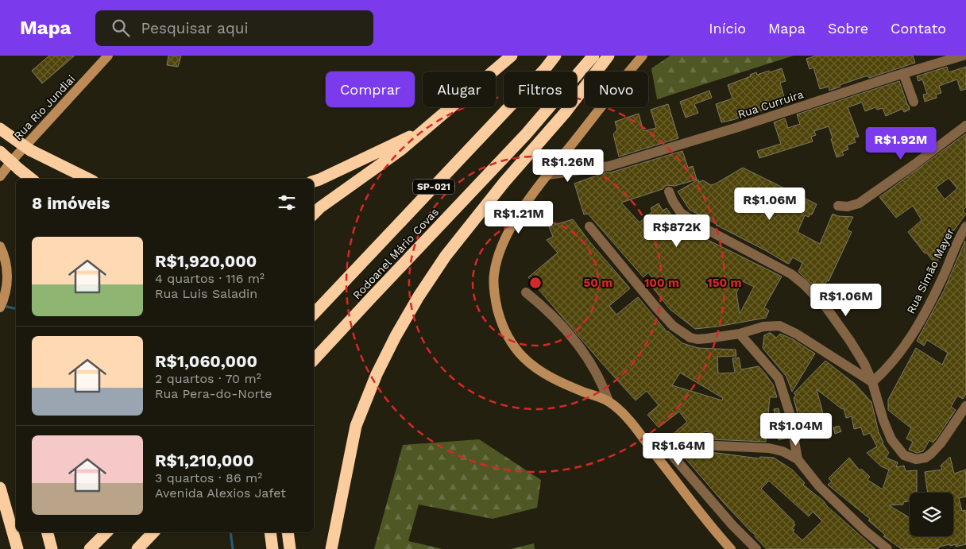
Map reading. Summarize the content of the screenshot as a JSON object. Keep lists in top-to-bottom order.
{
  "streets": {
    "highway": ["SP-021", "Rodoanel Mário Covas"],
    "main road": ["Rua Rio Jundiai"],
    "street": ["Rua Curruira", "Rua Simão Mayer"]
  },
  "page": {
    "header": "Mapa",
    "search": "Pesquisar aqui",
    "nav": [
      "Início",
      "Mapa",
      "Sobre",
      "Contato"
    ],
    "chip": [
      "Comprar",
      "Alugar",
      "Filtros",
      "Novo"
    ],
    "price": [
      "R$1.92M",
      "R$1.26M",
      "R$1.06M",
      "R$1.21M",
      "R$872K",
      "R$1.06M",
      "R$1.04M",
      "R$1.64M"
    ],
    "heading": "8 imóveis",
    "list": [
      {
        "name": "R$1,920,000",
        "note": "4 quartos · 116 m² · Rua Luis Saladin"
      },
      {
        "name": "R$1,060,000",
        "note": "2 quartos · 70 m² · Rua Pera-do-Norte"
      },
      {
        "name": "R$1,210,000",
        "note": "3 quartos · 86 m² · Avenida Alexios Jafet"
      }
    ]
  },
  "rings": ["50 m", "100 m", "150 m"]
}
